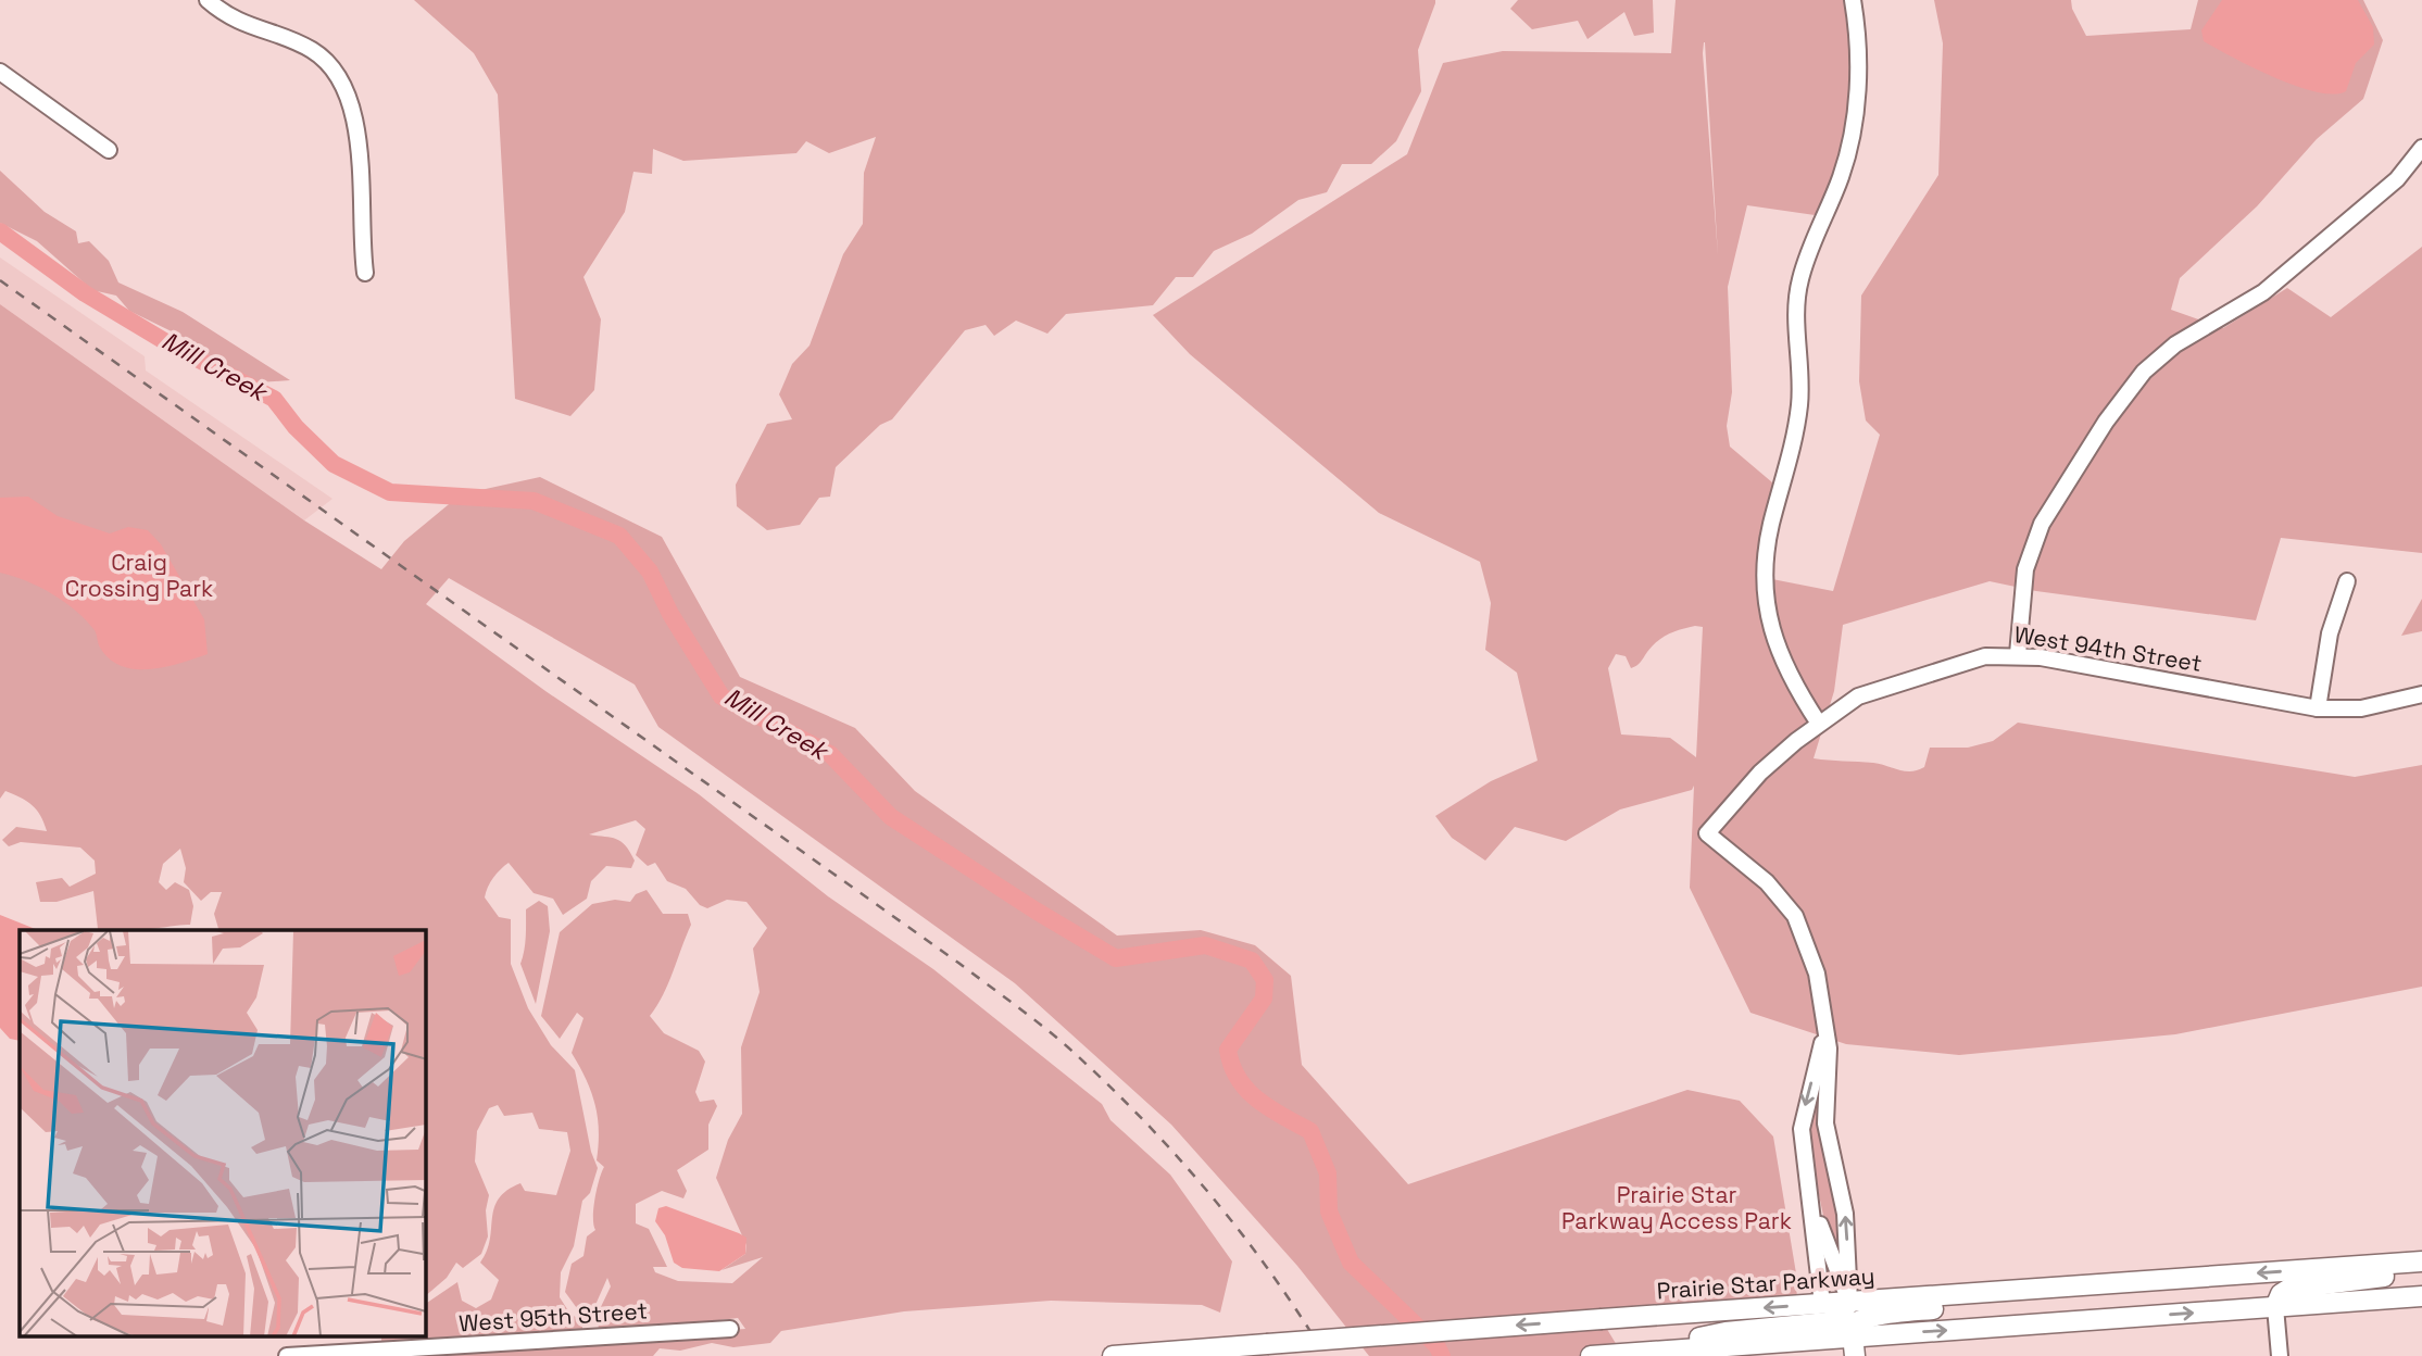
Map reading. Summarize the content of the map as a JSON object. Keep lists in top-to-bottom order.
{
  "streets": {
    "main road": ["Prairie Star Parkway"],
    "street": ["West 94th Street", "West 95th Street"]
  },
  "water": ["Mill Creek"],
  "parks": ["Craig Crossing Park", "Prairie Star Parkway Access Park"]
}
